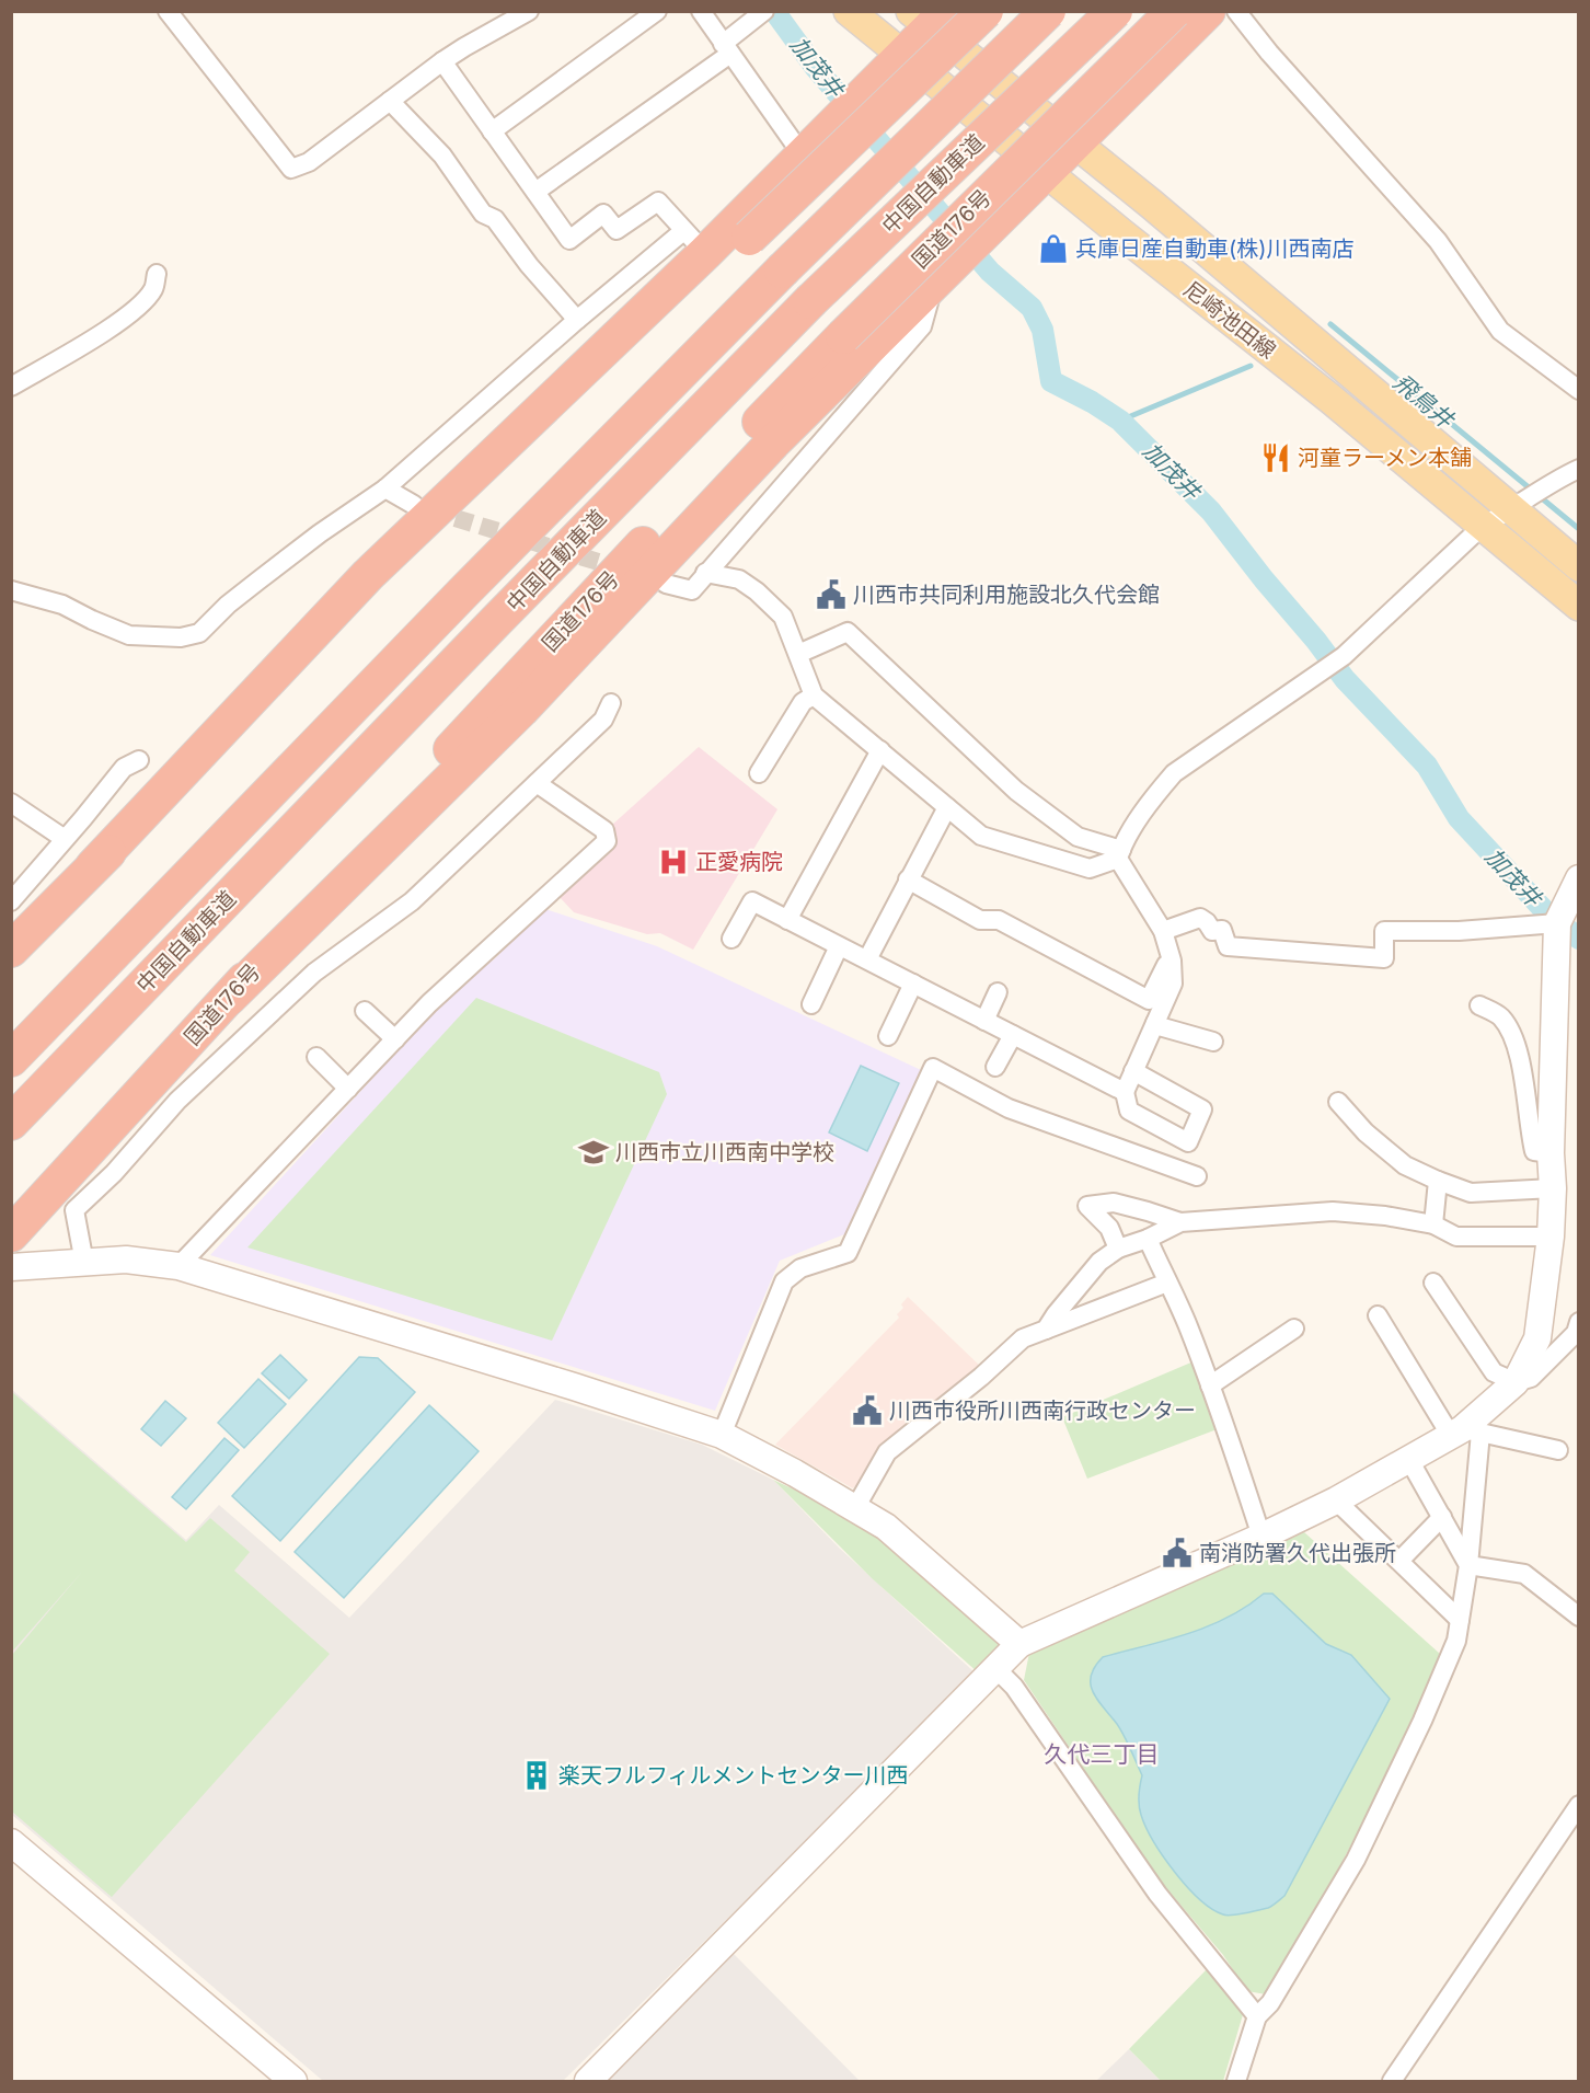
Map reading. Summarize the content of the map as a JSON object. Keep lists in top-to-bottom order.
{
  "streets": {
    "highway": ["中国自動車道", "国道176号"],
    "main road": ["尼崎池田線"]
  },
  "districts": ["久代三丁目"],
  "water": ["加茂井", "飛鳥井"],
  "places": {
    "shop": ["兵庫日産自動車(株)川西南店"],
    "restaurant": ["河童ラーメン本舗"],
    "public building": ["川西市共同利用施設北久代会館", "川西市役所川西南行政センター", "南消防署久代出張所"],
    "hospital": ["正愛病院"],
    "school or university": ["川西市立川西南中学校"],
    "building": ["楽天フルフィルメントセンター川西"]
  }
}
